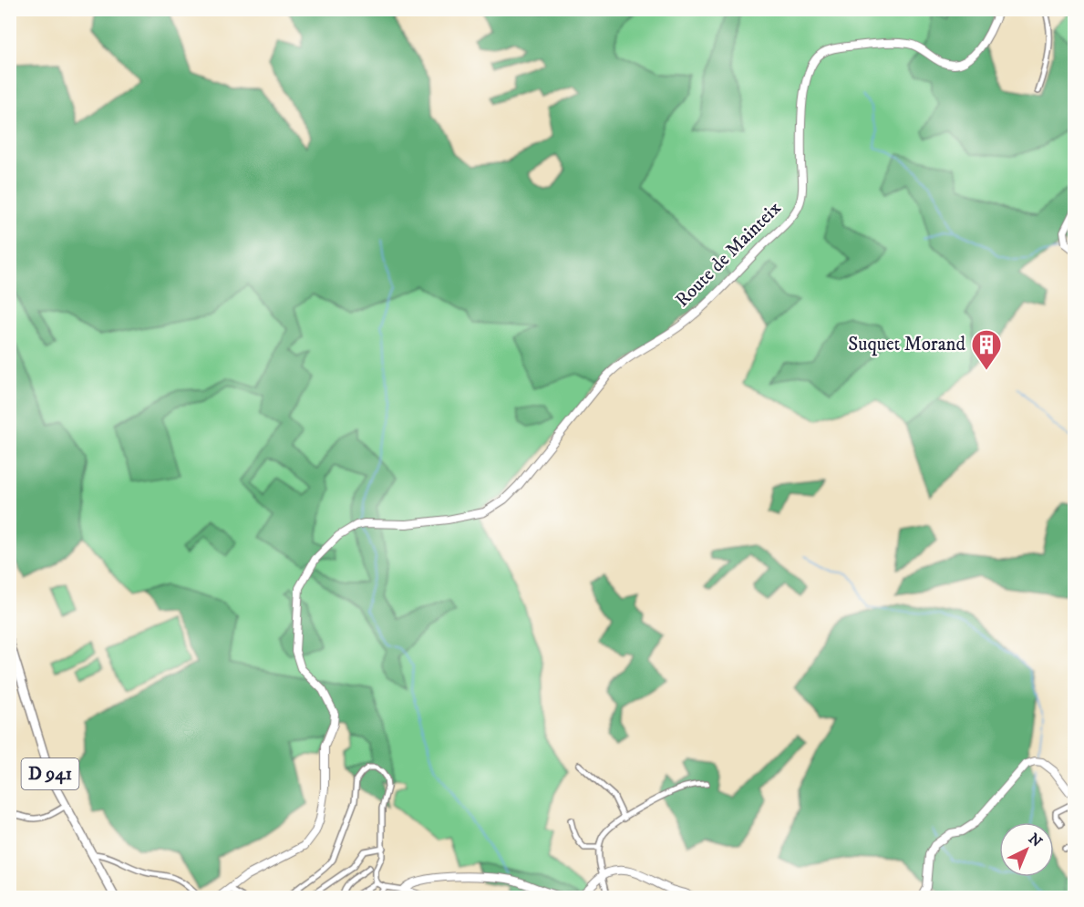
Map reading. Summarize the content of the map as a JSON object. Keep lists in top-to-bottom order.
{
  "streets": {
    "main road": ["Route de Mainteix", "D 941"]
  },
  "places": {
    "building": ["Suquet Morand"]
  },
  "north": "top right"
}
